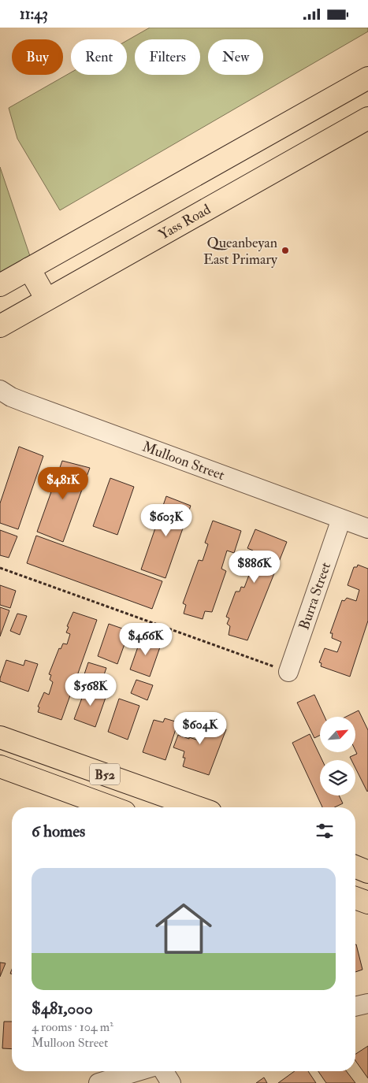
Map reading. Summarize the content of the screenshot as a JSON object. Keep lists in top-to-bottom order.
{
  "streets": {
    "main road": ["Yass Road", "B52"],
    "street": ["Mulloon Street", "Burra Street"]
  },
  "crossings": [
    ["Mulloon Street", "Burra Street"]
  ],
  "places": ["Queanbeyan East Primary"],
  "north": "top right",
  "page": {
    "status": "11:43",
    "chip": [
      "Buy",
      "Rent",
      "Filters",
      "New"
    ],
    "price": [
      "$481K",
      "$603K",
      "$886K",
      "$466K",
      "$568K",
      "$604K"
    ],
    "heading": "6 homes",
    "list": [
      {
        "name": "$481,000",
        "note": "4 rooms · 104 m² · Mulloon Street"
      }
    ]
  }
}
